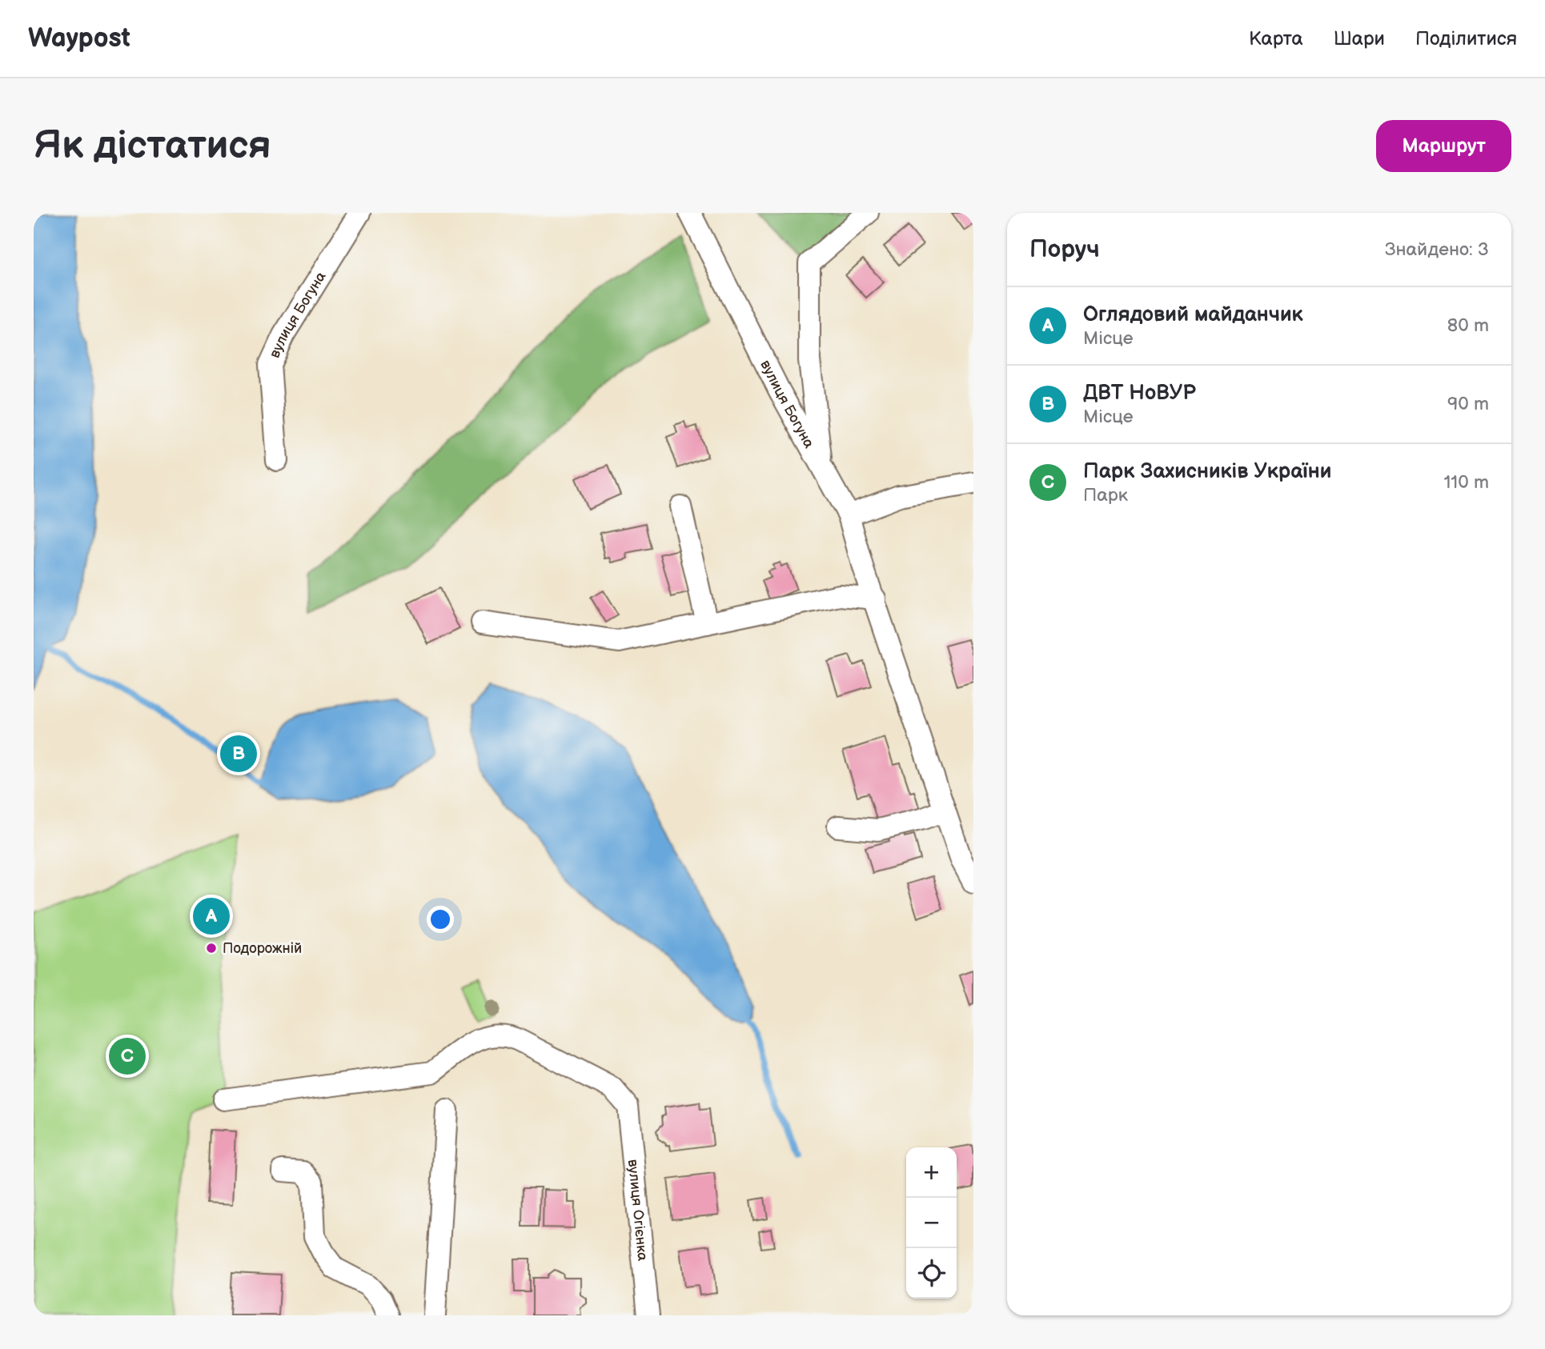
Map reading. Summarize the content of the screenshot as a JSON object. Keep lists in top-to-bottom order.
{
  "streets": {
    "street": ["вулиця Богуна", "вулиця Огієнка"]
  },
  "places": ["Подорожнiй"],
  "page": {
    "header": "Waypost",
    "nav": ["Карта", "Шари", "Поділитися"],
    "buttons": "Маршрут",
    "title": "Як дістатися",
    "heading": ["Поруч", "Знайдено: 3"],
    "list": [
      {
        "mark": "A",
        "name": "Оглядовий майданчик",
        "note": "Місце",
        "value": "80 m"
      },
      {
        "mark": "B",
        "name": "ДВТ НоВУР",
        "note": "Місце",
        "value": "90 m"
      },
      {
        "mark": "C",
        "name": "Парк Захисників України",
        "note": "Парк",
        "value": "110 m"
      }
    ],
    "pins": ["B", "A", "C"],
    "map_buttons": ["+", "−"]
  }
}
